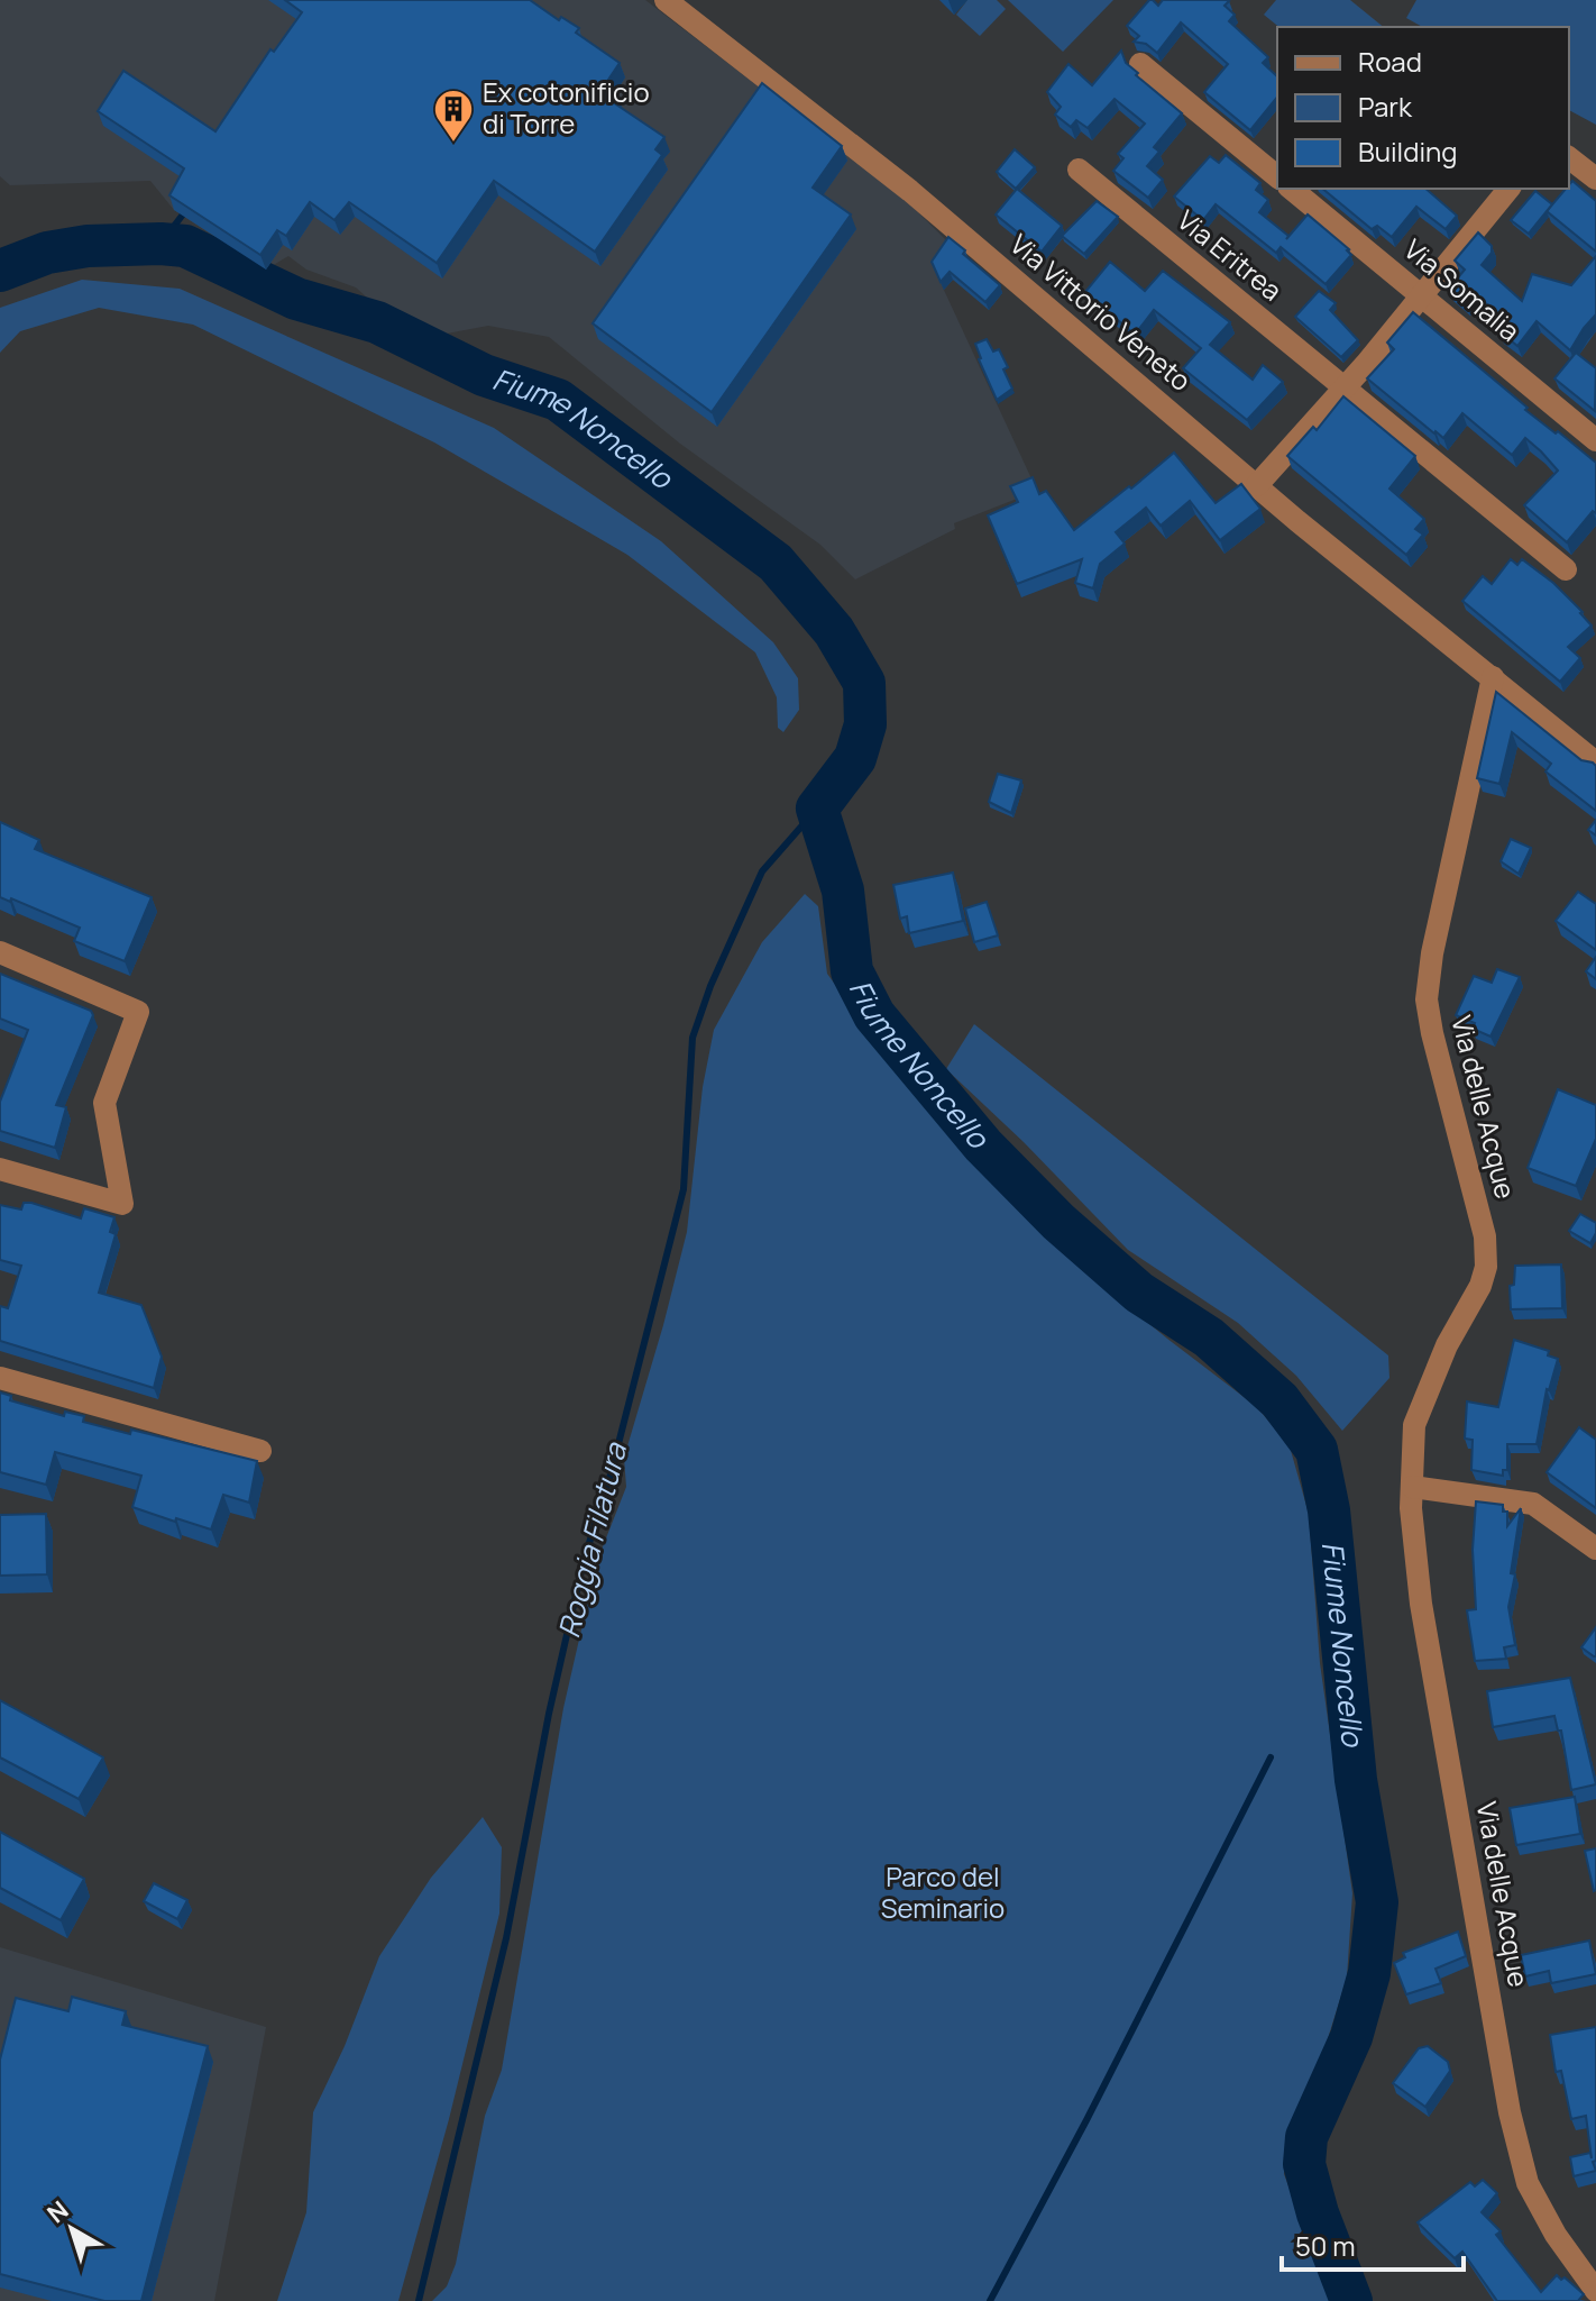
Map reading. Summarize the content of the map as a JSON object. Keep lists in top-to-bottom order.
{
  "streets": {
    "street": [
      "Via Eritrea",
      "Via Somalia",
      "Via Vittorio Veneto",
      "Via delle Acque"
    ]
  },
  "crossings": [
    ["Via Vittorio Veneto", "Via delle Acque"]
  ],
  "water": ["Fiume Noncello", "Roggia Filatura"],
  "parks": ["Parco del Seminario"],
  "places": {
    "building": ["Ex cotonificio di Torre"]
  },
  "legend": ["Road", "Park", "Building"],
  "scale_bar": "50 m",
  "north": "top left"
}
